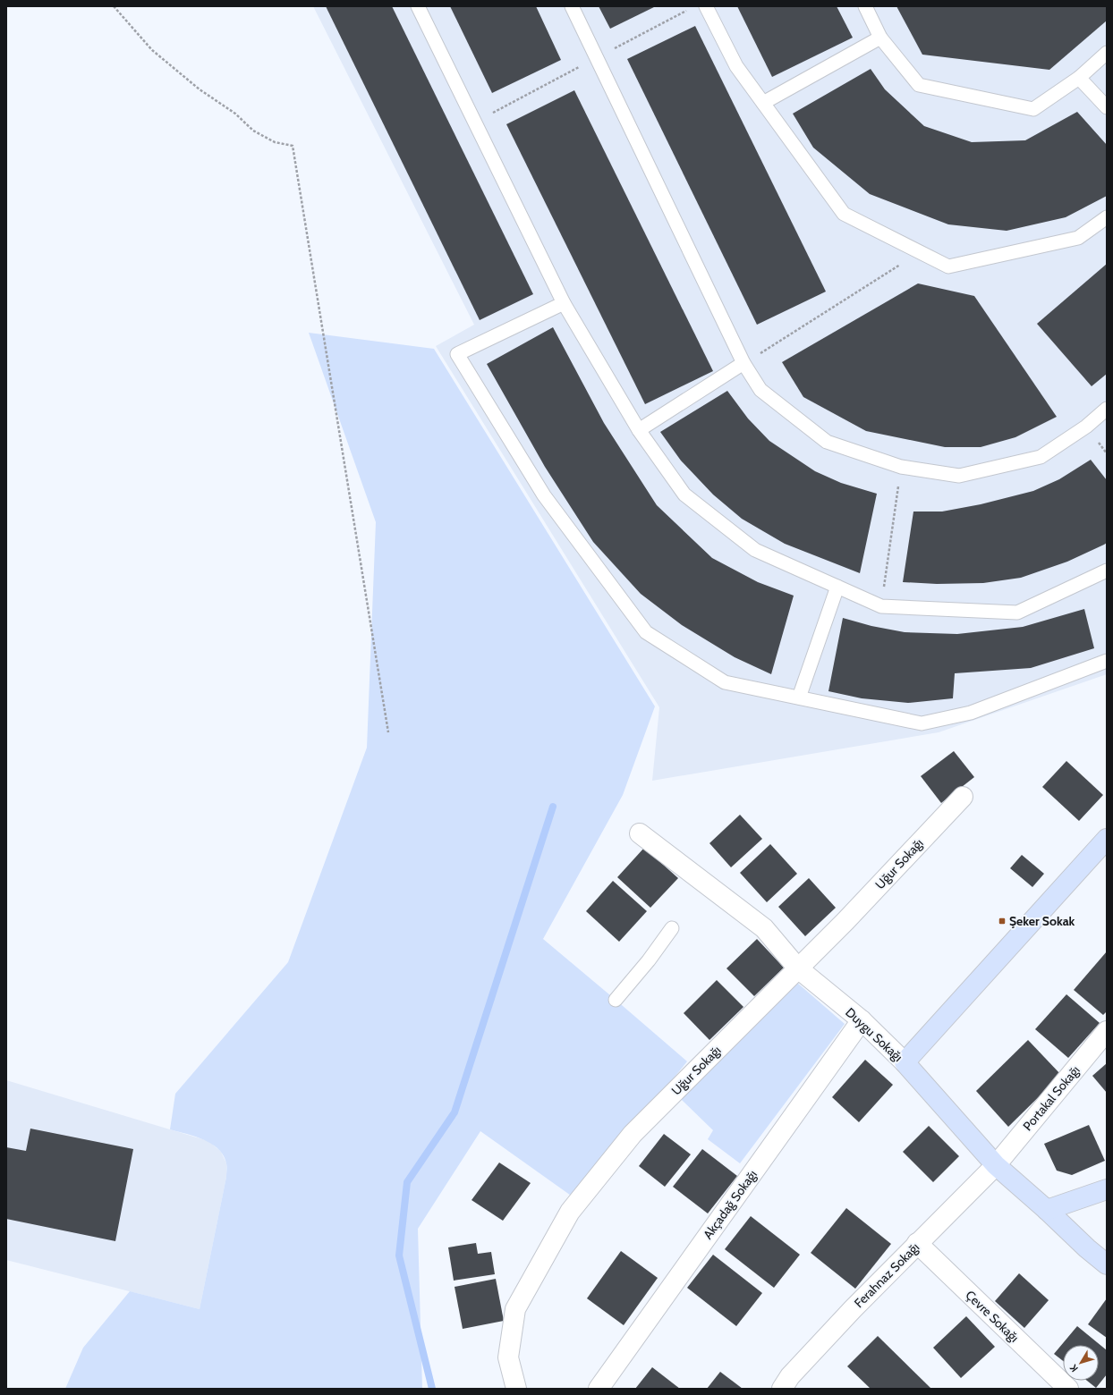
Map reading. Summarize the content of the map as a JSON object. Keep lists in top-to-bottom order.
{
  "streets": {
    "street": [
      "Uğur Sokağı",
      "Duygu Sokağı",
      "Portakal Sokağı",
      "Akçadağ Sokağı",
      "Ferahnaz Sokağı",
      "Çevre Sokağı"
    ]
  },
  "crossings": [
    ["Uğur Sokağı", "Duygu Sokağı"],
    ["Duygu Sokağı", "Portakal Sokağı"],
    ["Duygu Sokağı", "Akçadağ Sokağı"],
    ["Duygu Sokağı", "Ferahnaz Sokağı"],
    ["Portakal Sokağı", "Ferahnaz Sokağı"],
    ["Ferahnaz Sokağı", "Çevre Sokağı"]
  ],
  "places": {
    "transit": ["Şeker Sokak"]
  },
  "north": "bottom left"
}
